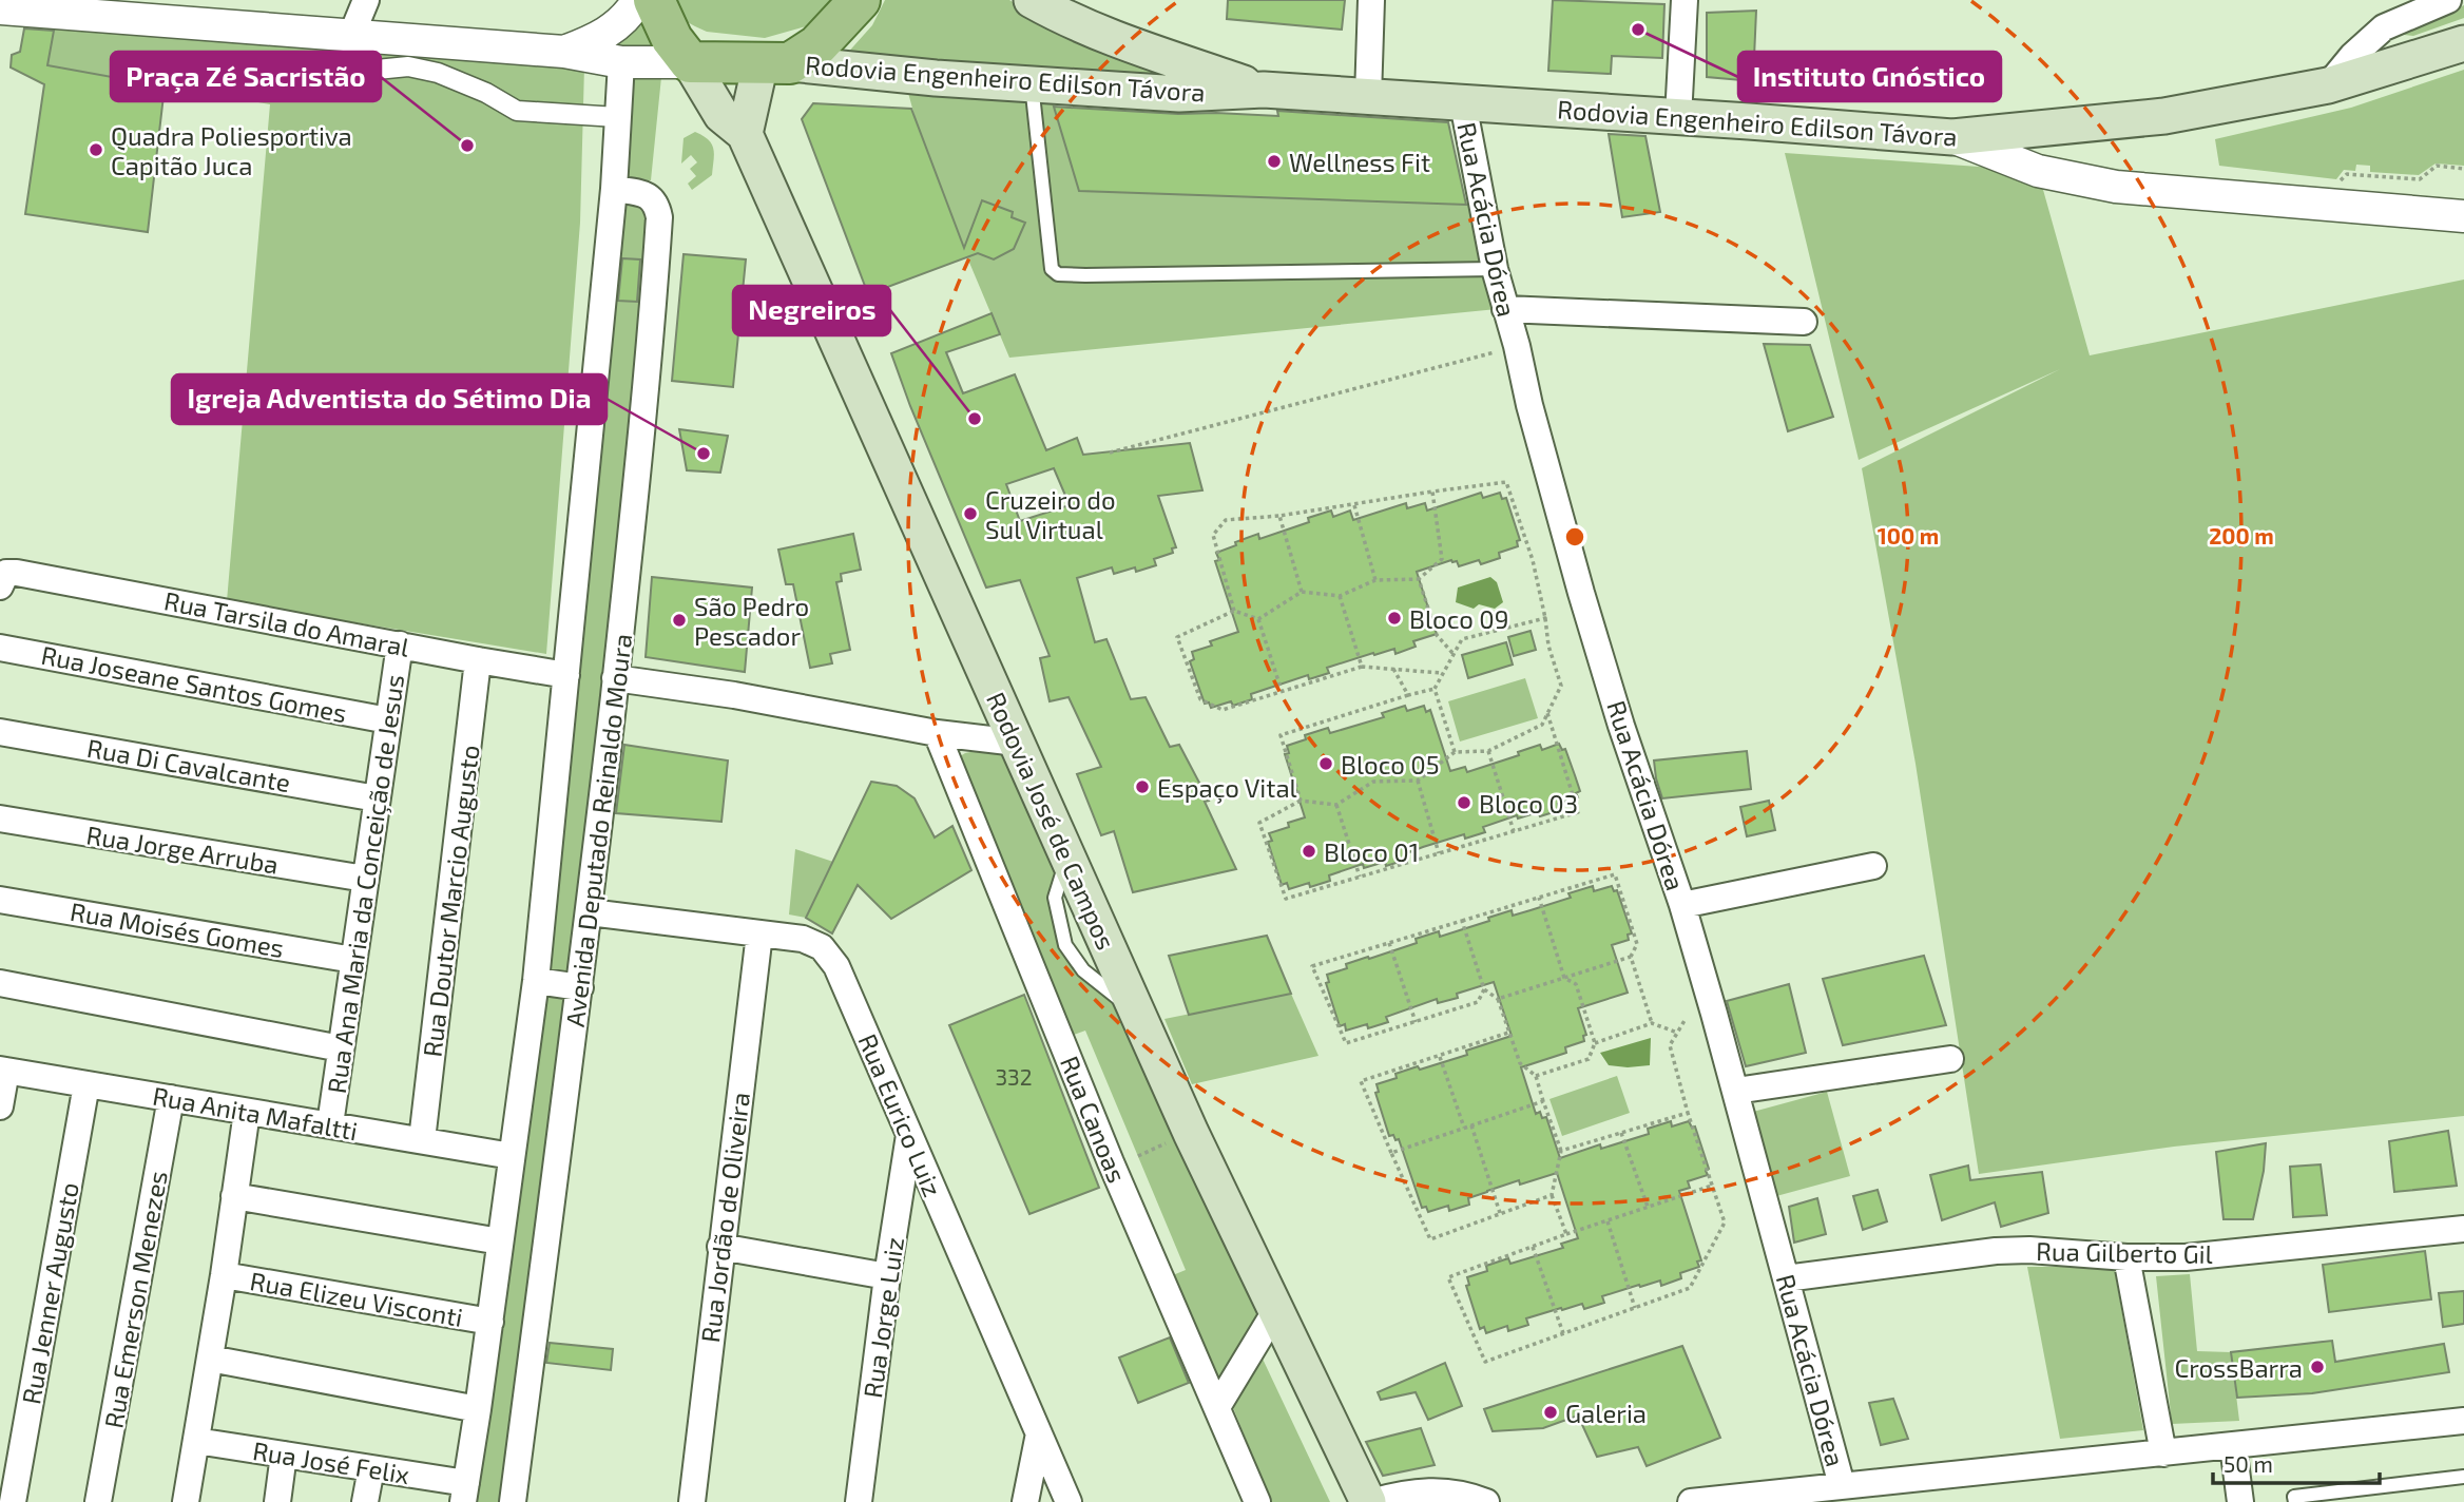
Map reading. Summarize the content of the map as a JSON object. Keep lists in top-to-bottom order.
{
  "streets": {
    "main road": ["Rodovia Engenheiro Edilson Távora", "Rodovia José de Campos"],
    "street": [
      "Rua Acácia Dórea",
      "Rua Tarsila do Amaral",
      "Rua Joseane Santos Gomes",
      "Rua Di Cavalcante",
      "Avenida Deputado Reinaldo Moura",
      "Rua Jorge Arruba",
      "Rua Ana Maria da Conceição de Jesus",
      "Rua Doutor Marcio Augusto",
      "Rua Moisés Gomes",
      "Rua Anita Mafaltti",
      "Rua Eurico Luiz",
      "Rua Canoas",
      "Rua Jordão de Oliveira",
      "Rua Gilberto Gil",
      "Rua Jenner Augusto",
      "Rua Elizeu Visconti",
      "Rua Emerson Menezes",
      "Rua Jorge Luiz",
      "Rua José Felix"
    ]
  },
  "crossings": [
    ["Rodovia Engenheiro Edilson Távora", "Rua Acácia Dórea"],
    ["Rua Acácia Dórea", "Rua Gilberto Gil"],
    ["Rua Tarsila do Amaral", "Avenida Deputado Reinaldo Moura"],
    ["Rua Tarsila do Amaral", "Rua Ana Maria da Conceição de Jesus"],
    ["Rua Tarsila do Amaral", "Rua Doutor Marcio Augusto"],
    ["Rua Joseane Santos Gomes", "Rua Ana Maria da Conceição de Jesus"],
    ["Rua Di Cavalcante", "Rua Ana Maria da Conceição de Jesus"],
    ["Avenida Deputado Reinaldo Moura", "Rua Anita Mafaltti"],
    ["Avenida Deputado Reinaldo Moura", "Rua Eurico Luiz"],
    ["Avenida Deputado Reinaldo Moura", "Rua Elizeu Visconti"],
    ["Avenida Deputado Reinaldo Moura", "Rua José Felix"],
    ["Rua Jorge Arruba", "Rua Ana Maria da Conceição de Jesus"],
    ["Rua Ana Maria da Conceição de Jesus", "Rua Moisés Gomes"],
    ["Rua Ana Maria da Conceição de Jesus", "Rua Anita Mafaltti"],
    ["Rua Doutor Marcio Augusto", "Rua Anita Mafaltti"],
    ["Rua Anita Mafaltti", "Rua Jenner Augusto"],
    ["Rua Anita Mafaltti", "Rua Emerson Menezes"],
    ["Rua Eurico Luiz", "Rua Jordão de Oliveira"],
    ["Rua Eurico Luiz", "Rua Jorge Luiz"]
  ],
  "places": [
    "Instituto Gnóstico",
    "Praça Zé Sacristão",
    "Quadra Poliesportiva Capitão Juca",
    "Wellness Fit",
    "Negreiros",
    "Igreja Adventista do Sétimo Dia",
    "Cruzeiro do Sul Virtual",
    "Bloco 09",
    "São Pedro Pescador",
    "Bloco 05",
    "Espaço Vital",
    "Bloco 03",
    "Bloco 01",
    "CrossBarra",
    "Galeria"
  ],
  "house_numbers": ["332"],
  "scale_bar": "50 m",
  "rings": ["100 m", "200 m"]
}
